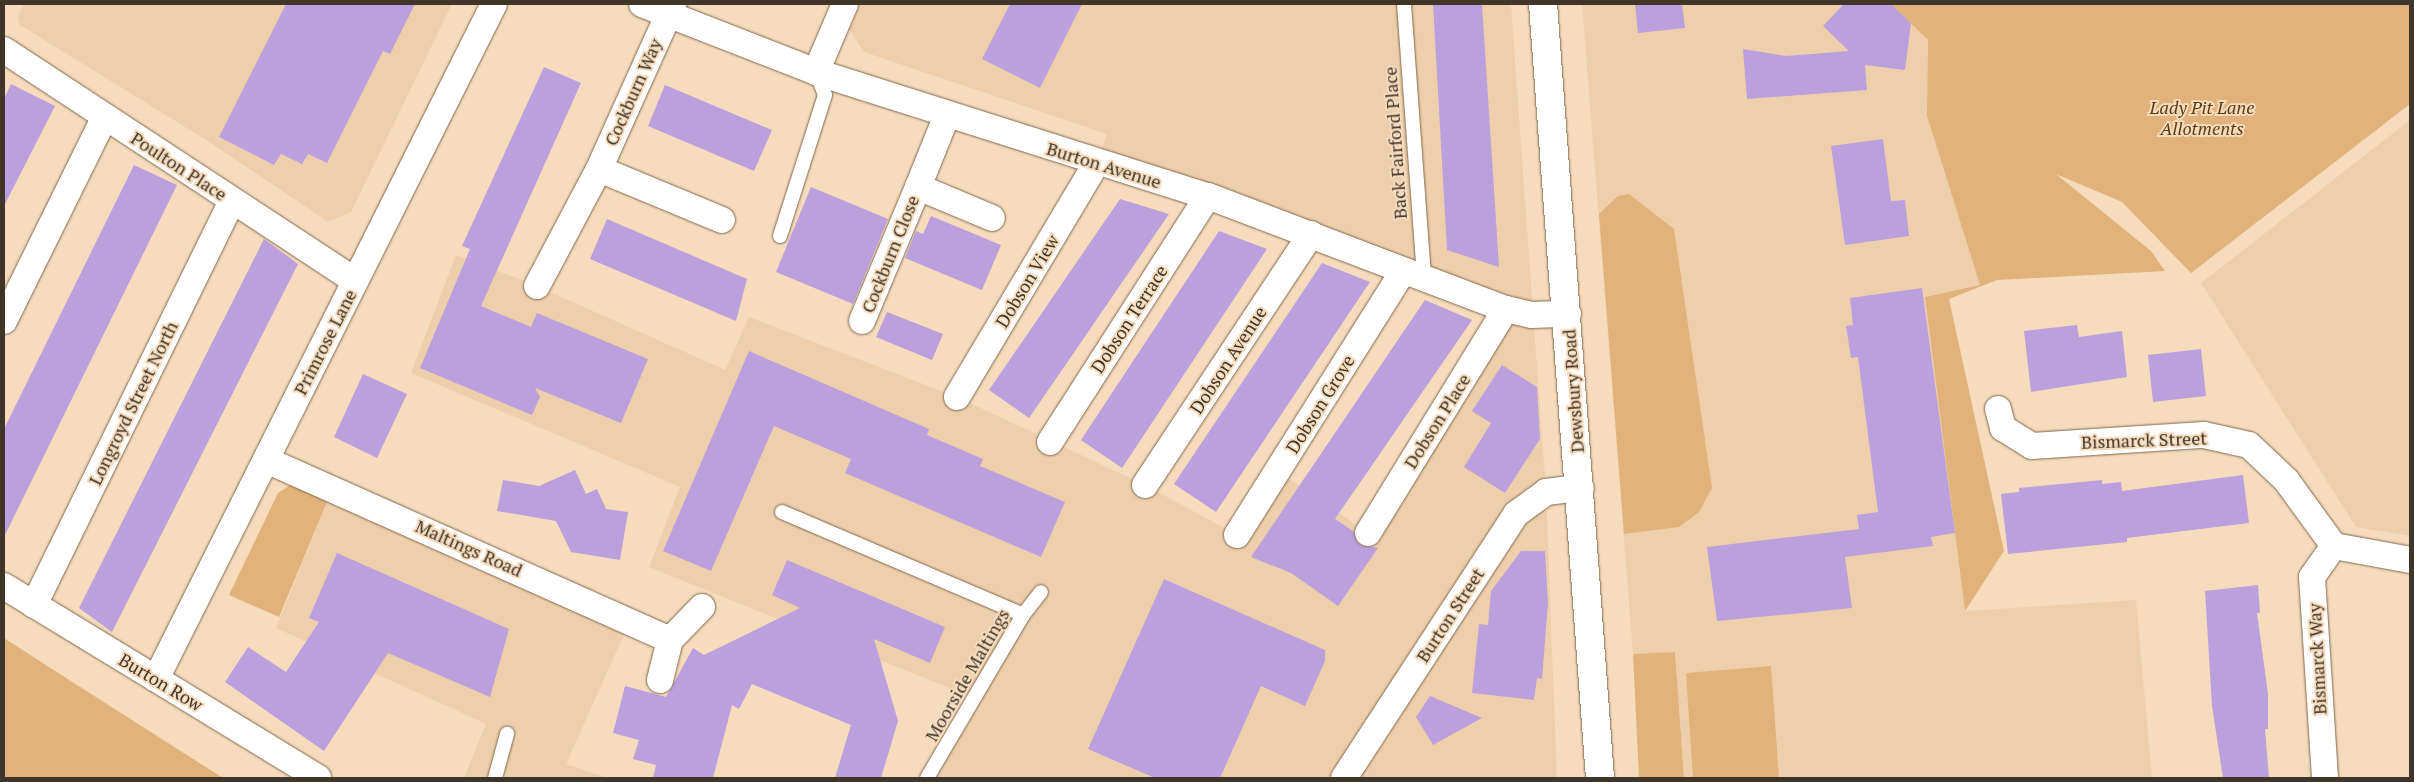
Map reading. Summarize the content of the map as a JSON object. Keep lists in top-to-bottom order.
{
  "streets": {
    "main road": ["Dewsbury Road"],
    "street": [
      "Cockburn Way",
      "Burton Avenue",
      "Poulton Place",
      "Cockburn Close",
      "Dobson View",
      "Dobson Terrace",
      "Primrose Lane",
      "Dobson Avenue",
      "Longroyd Street North",
      "Dobson Grove",
      "Dobson Place",
      "Bismarck Street",
      "Maltings Road",
      "Burton Street",
      "Bismarck Way",
      "Burton Row"
    ],
    "lane": ["Back Fairford Place", "Moorside Maltings"]
  },
  "crossings": [
    ["Cockburn Way", "Burton Avenue"],
    ["Back Fairford Place", "Burton Avenue"],
    ["Back Fairford Place", "Dobson Grove"],
    ["Burton Avenue", "Cockburn Close"],
    ["Burton Avenue", "Dobson View"],
    ["Burton Avenue", "Dobson Terrace"],
    ["Burton Avenue", "Dobson Avenue"],
    ["Burton Avenue", "Dewsbury Road"],
    ["Burton Avenue", "Dobson Grove"],
    ["Burton Avenue", "Dobson Place"],
    ["Poulton Place", "Primrose Lane"],
    ["Poulton Place", "Longroyd Street North"],
    ["Primrose Lane", "Maltings Road"],
    ["Primrose Lane", "Burton Row"],
    ["Dewsbury Road", "Burton Street"],
    ["Longroyd Street North", "Burton Row"],
    ["Bismarck Street", "Bismarck Way"]
  ],
  "parks": ["Lady Pit Lane Allotments"]
}
